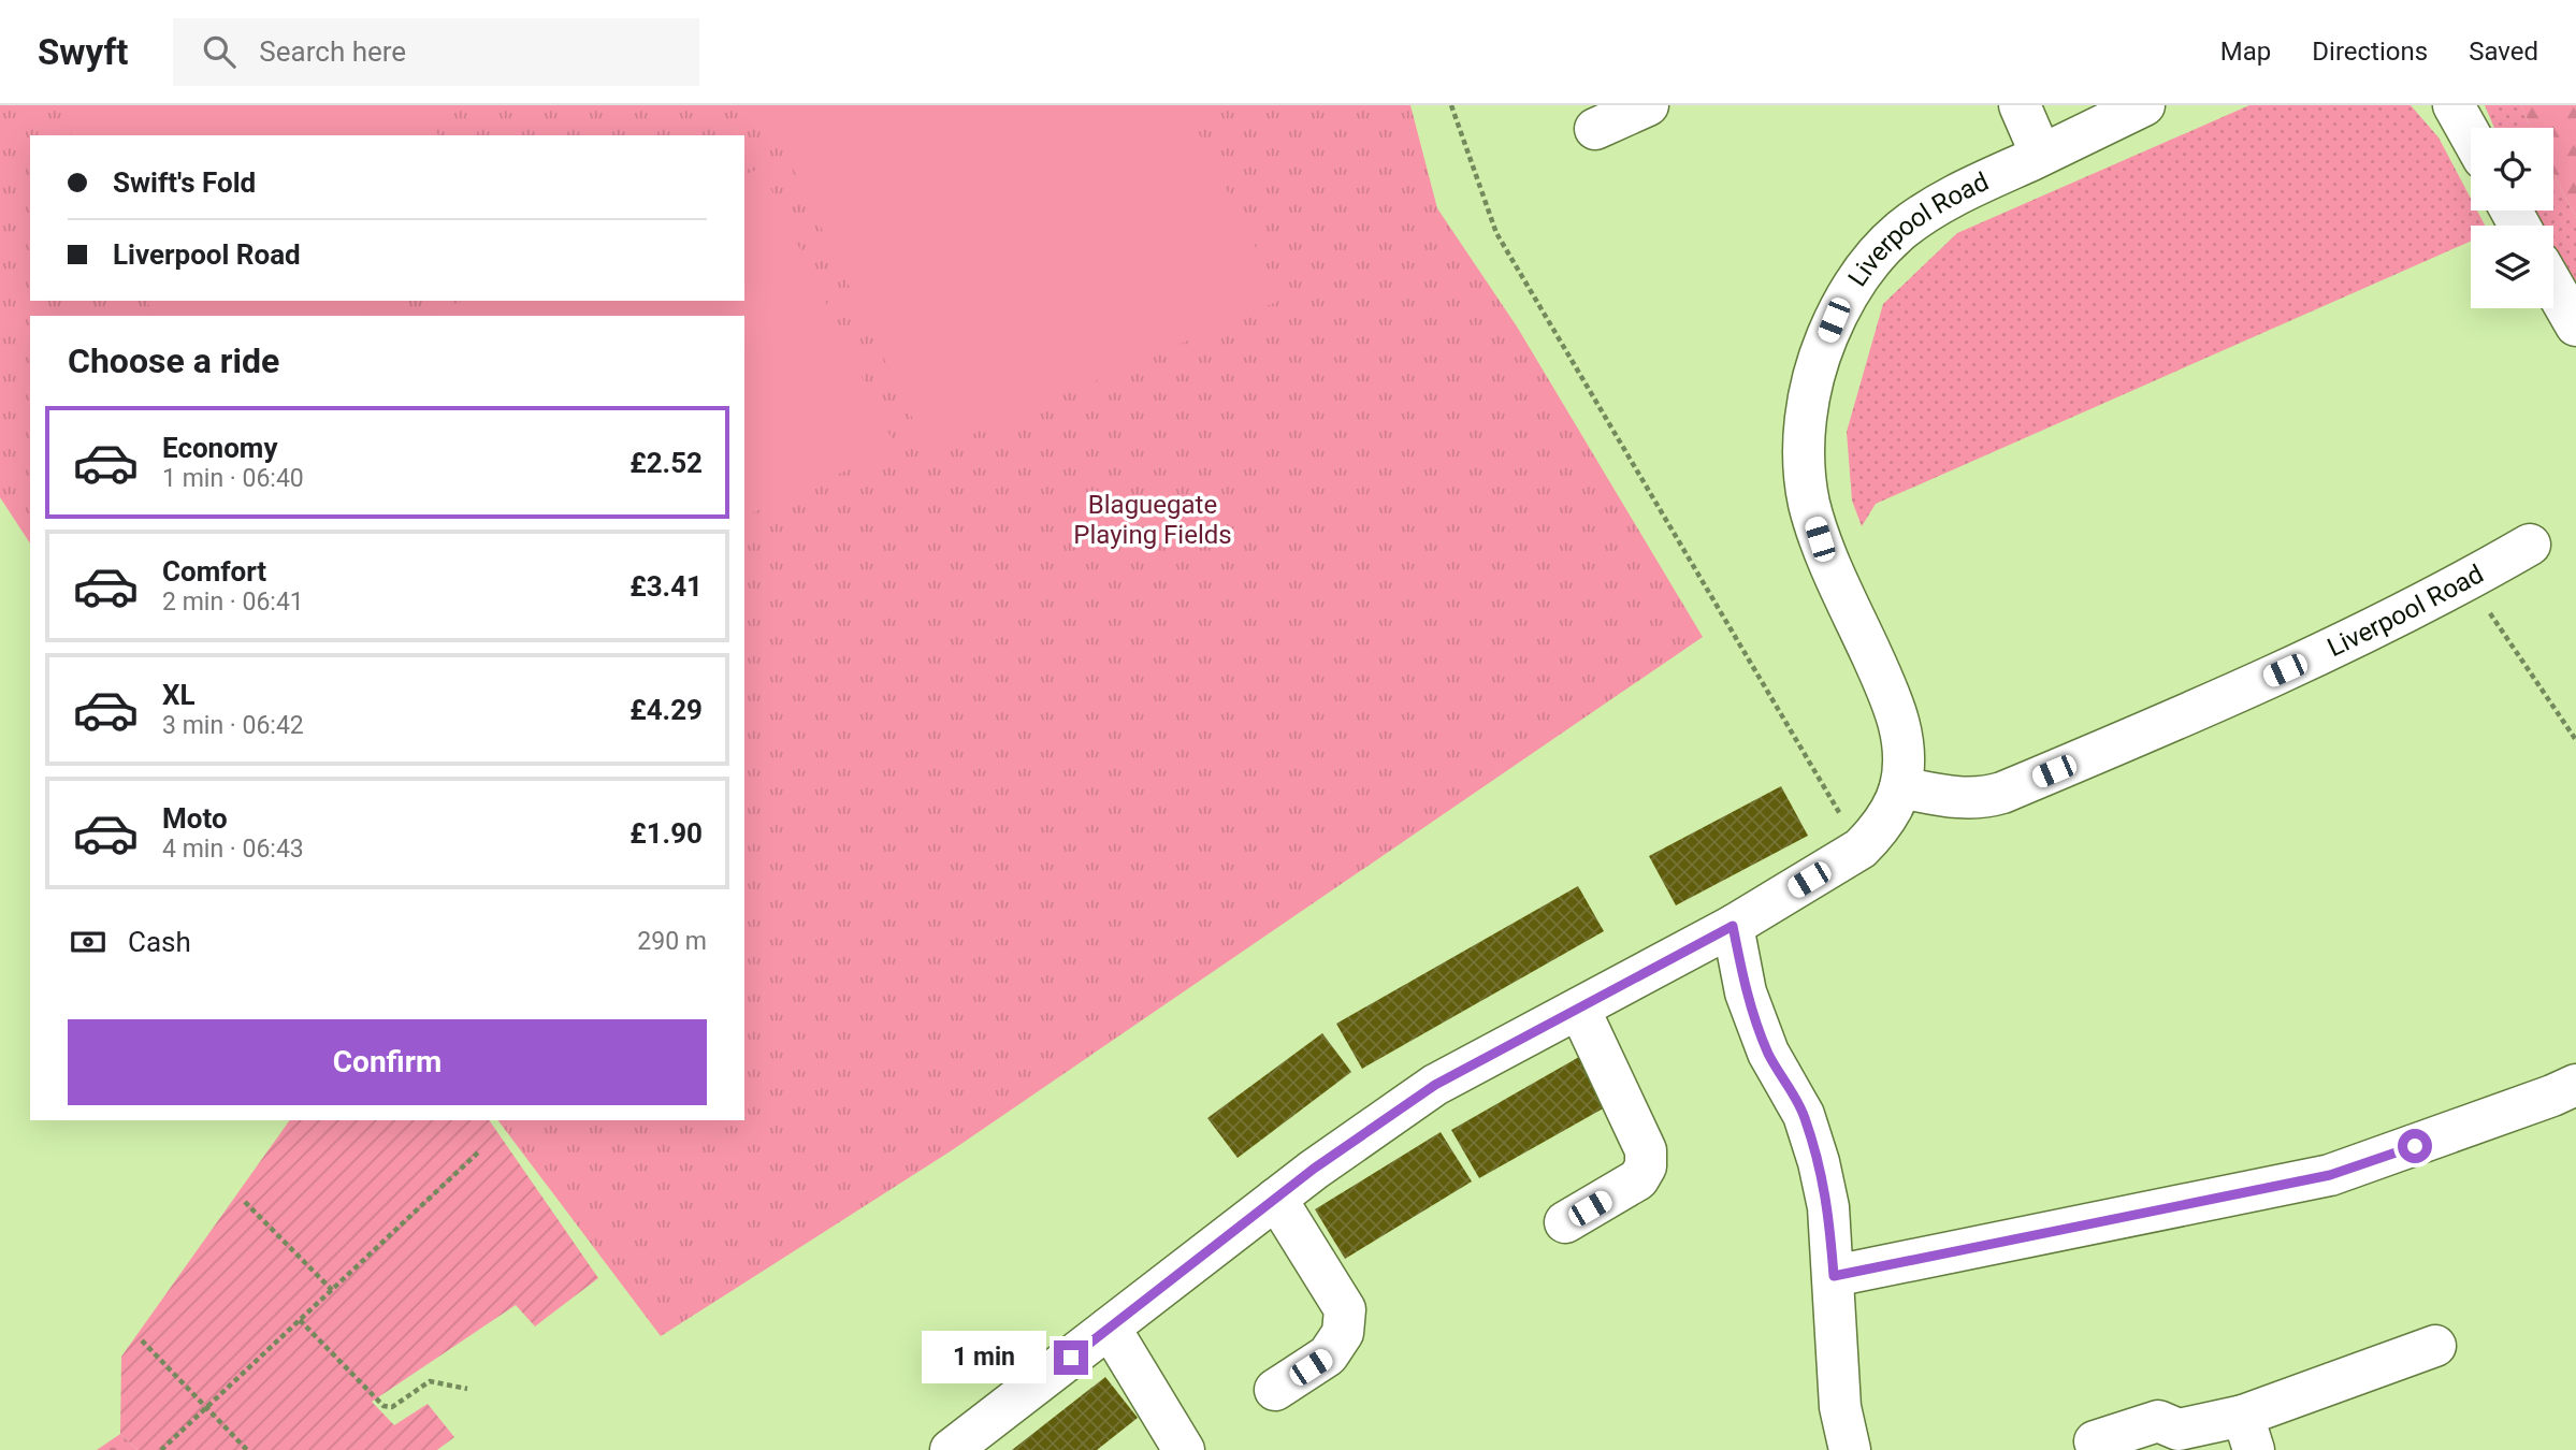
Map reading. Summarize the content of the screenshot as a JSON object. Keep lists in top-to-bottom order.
{
  "streets": {
    "main road": ["Liverpool Road"]
  },
  "parks": ["Blaguegate Playing Fields"],
  "page": {
    "header": "Swyft",
    "search": "Search here",
    "nav": ["Map", "Directions", "Saved"],
    "banner": ["Swift's Fold", "Liverpool Road"],
    "heading": "Choose a ride",
    "list": [
      {
        "name": "Economy",
        "note": "1 min · 06:40",
        "value": "£2.52"
      },
      {
        "name": "Comfort",
        "note": "2 min · 06:41",
        "value": "£3.41"
      },
      {
        "name": "XL",
        "note": "3 min · 06:42",
        "value": "£4.29"
      },
      {
        "name": "Moto",
        "note": "4 min · 06:43",
        "value": "£1.90"
      }
    ],
    "pay": ["Cash", "290 m"],
    "buttons": "Confirm",
    "bubble": "1 min"
  }
}
